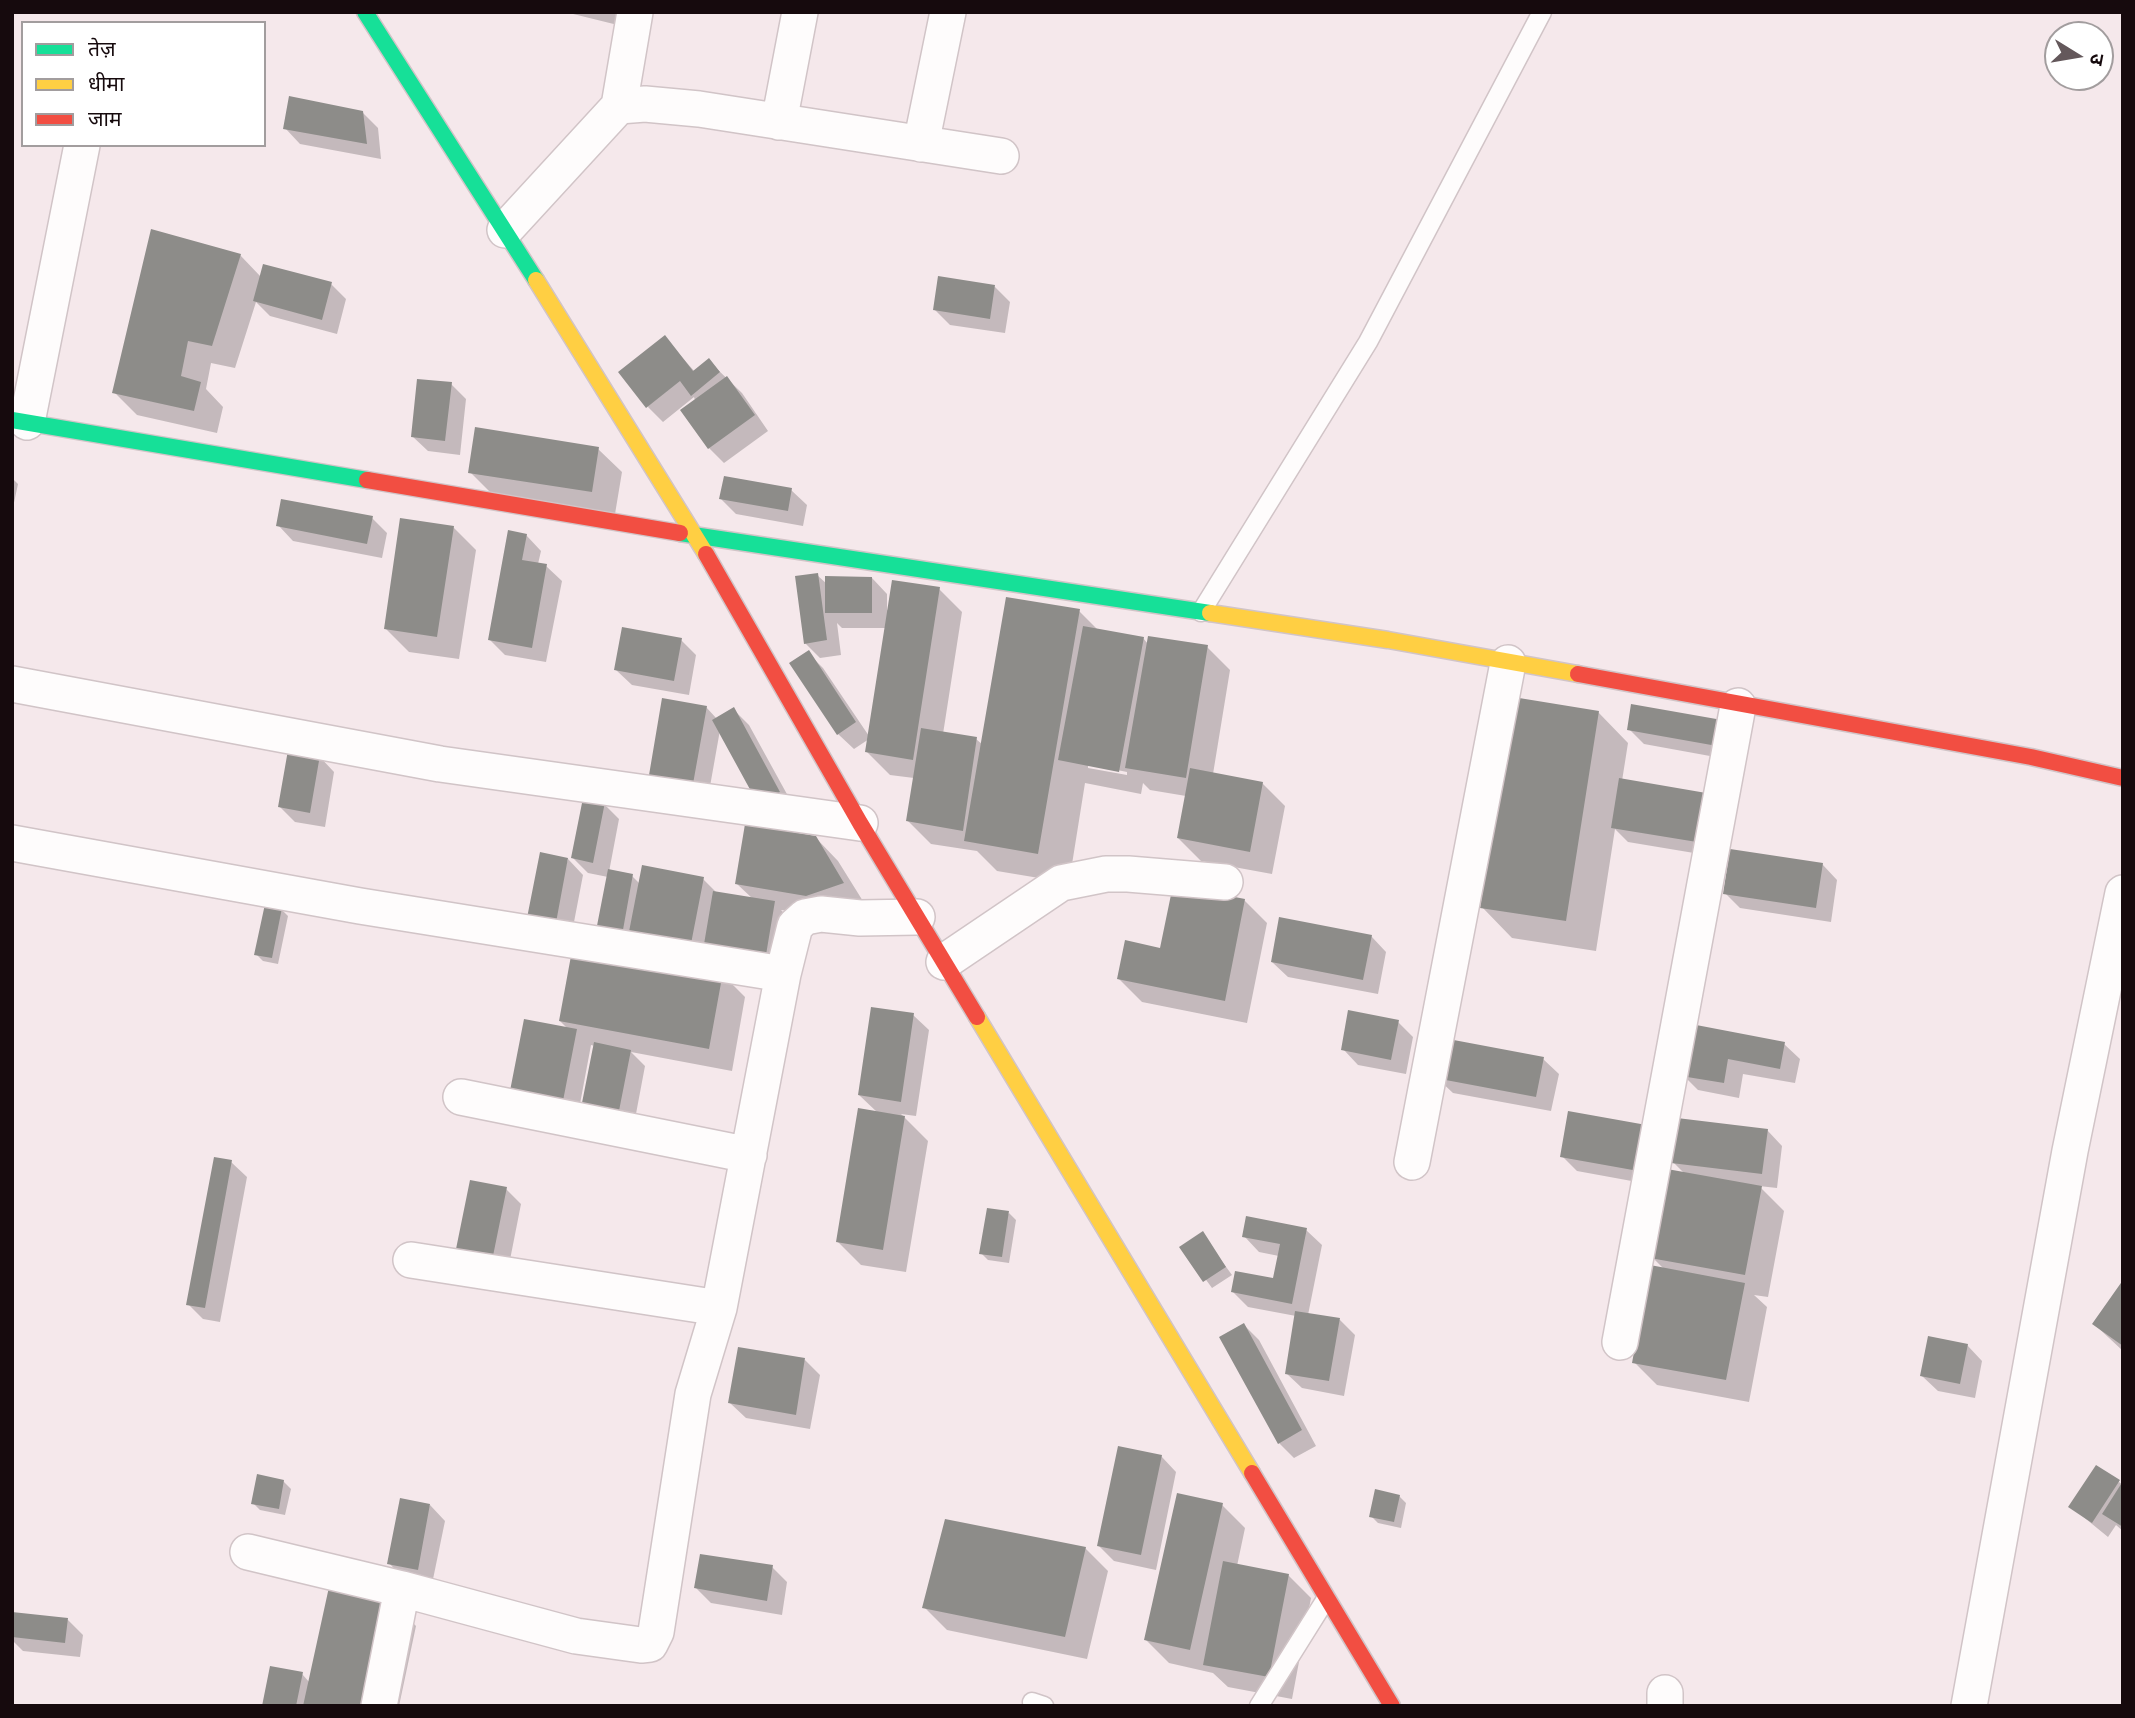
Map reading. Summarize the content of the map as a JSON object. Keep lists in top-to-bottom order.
{
  "legend": ["तेज़", "धीमा", "जाम"],
  "north": "right"
}
